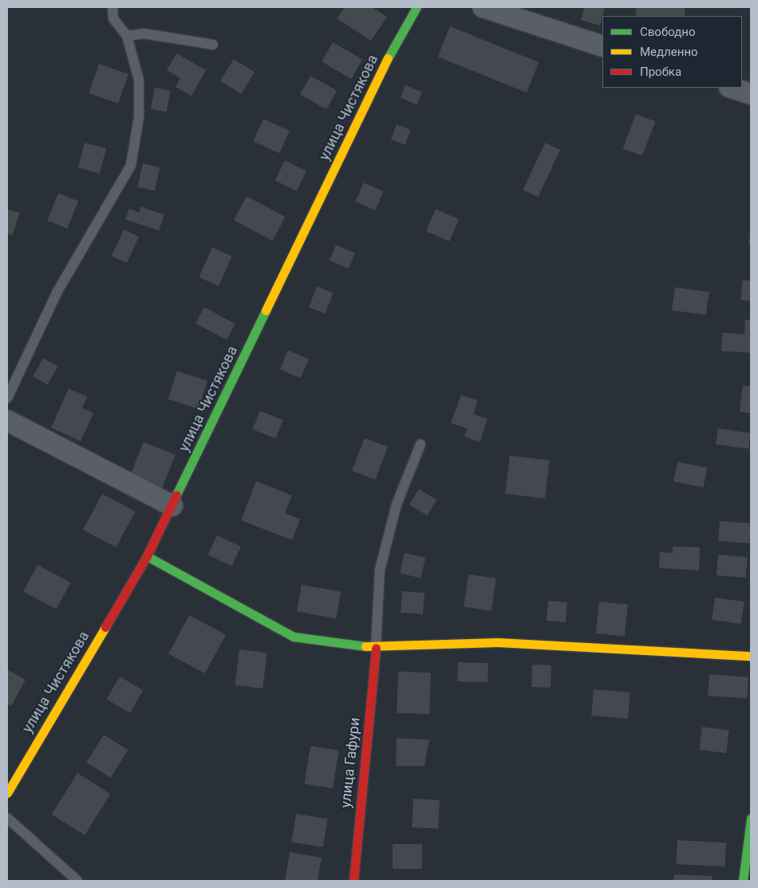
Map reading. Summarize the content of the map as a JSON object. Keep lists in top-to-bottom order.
{
  "streets": {
    "street": ["улица Чистякова", "улица Гафури"]
  },
  "legend": ["Свободно", "Медленно", "Пробка"]
}
